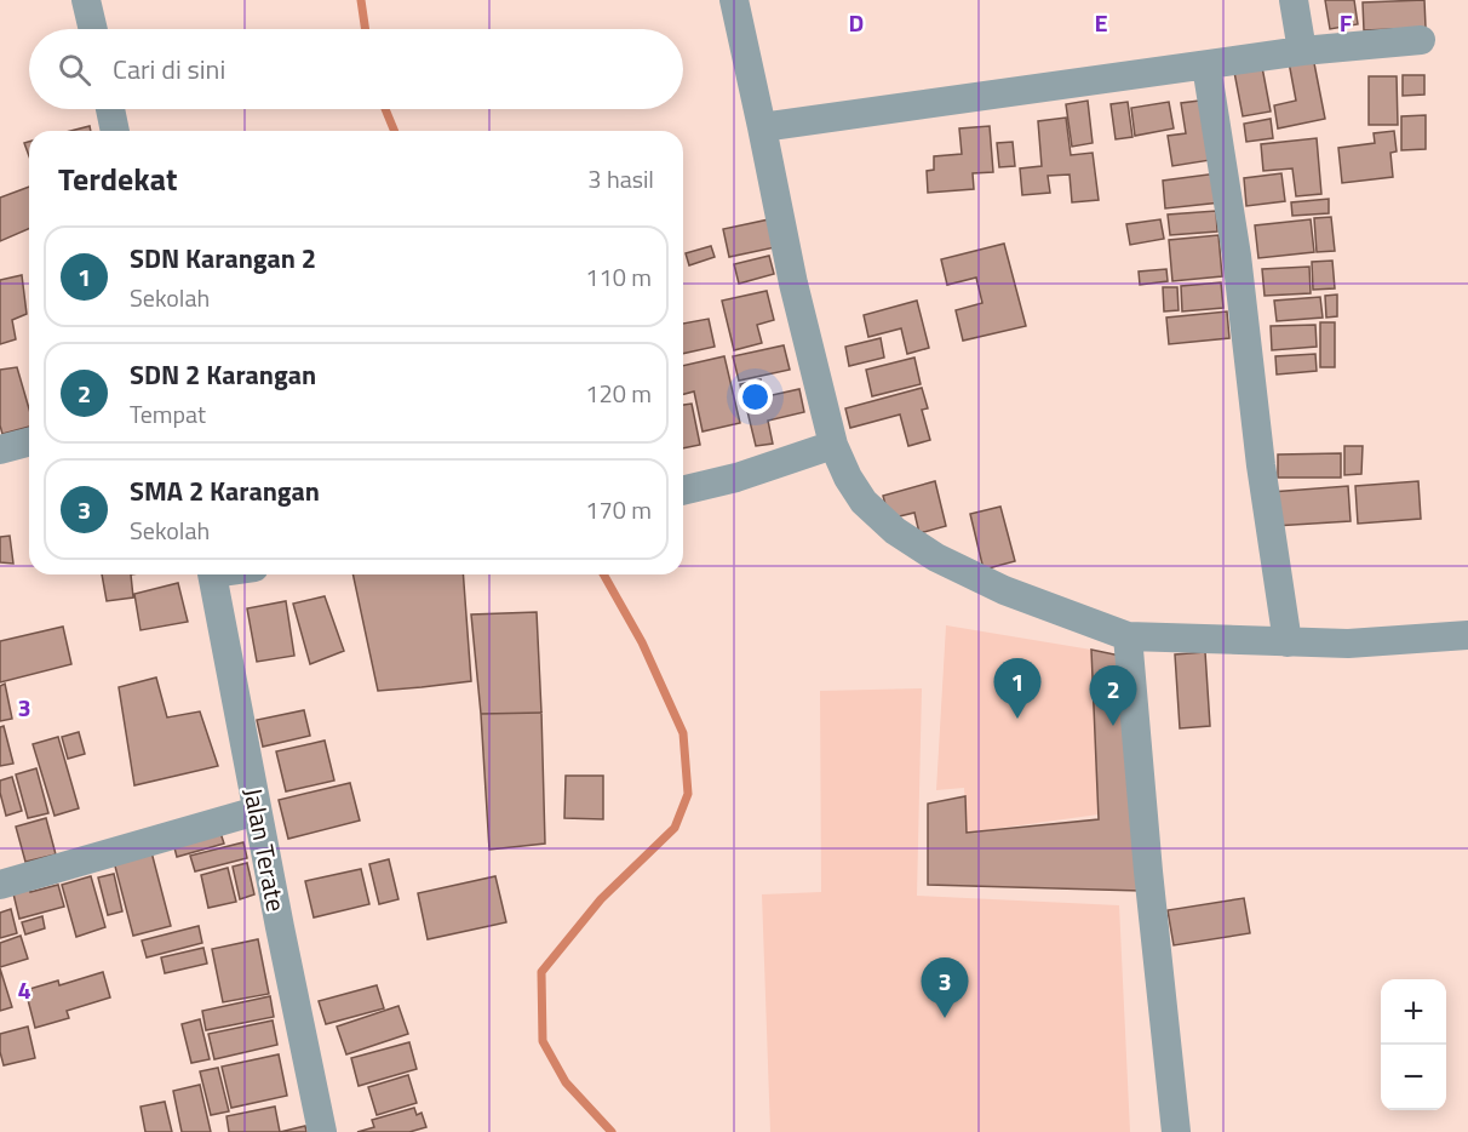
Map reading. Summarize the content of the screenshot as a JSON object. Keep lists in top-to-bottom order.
{
  "streets": {
    "street": ["Jalan Terate"]
  },
  "page": {
    "search": "Cari di sini",
    "heading": ["Terdekat", "3 hasil"],
    "list": [
      {
        "mark": "1",
        "name": "SDN Karangan 2",
        "note": "Sekolah",
        "value": "110 m"
      },
      {
        "mark": "2",
        "name": "SDN 2 Karangan",
        "note": "Tempat",
        "value": "120 m"
      },
      {
        "mark": "3",
        "name": "SMA 2 Karangan",
        "note": "Sekolah",
        "value": "170 m"
      }
    ],
    "pins": ["1", "2", "3"],
    "map_buttons": ["+", "−"]
  },
  "grid": {
    "columns": ["D", "E", "F"],
    "rows": ["3", "4"]
  }
}
